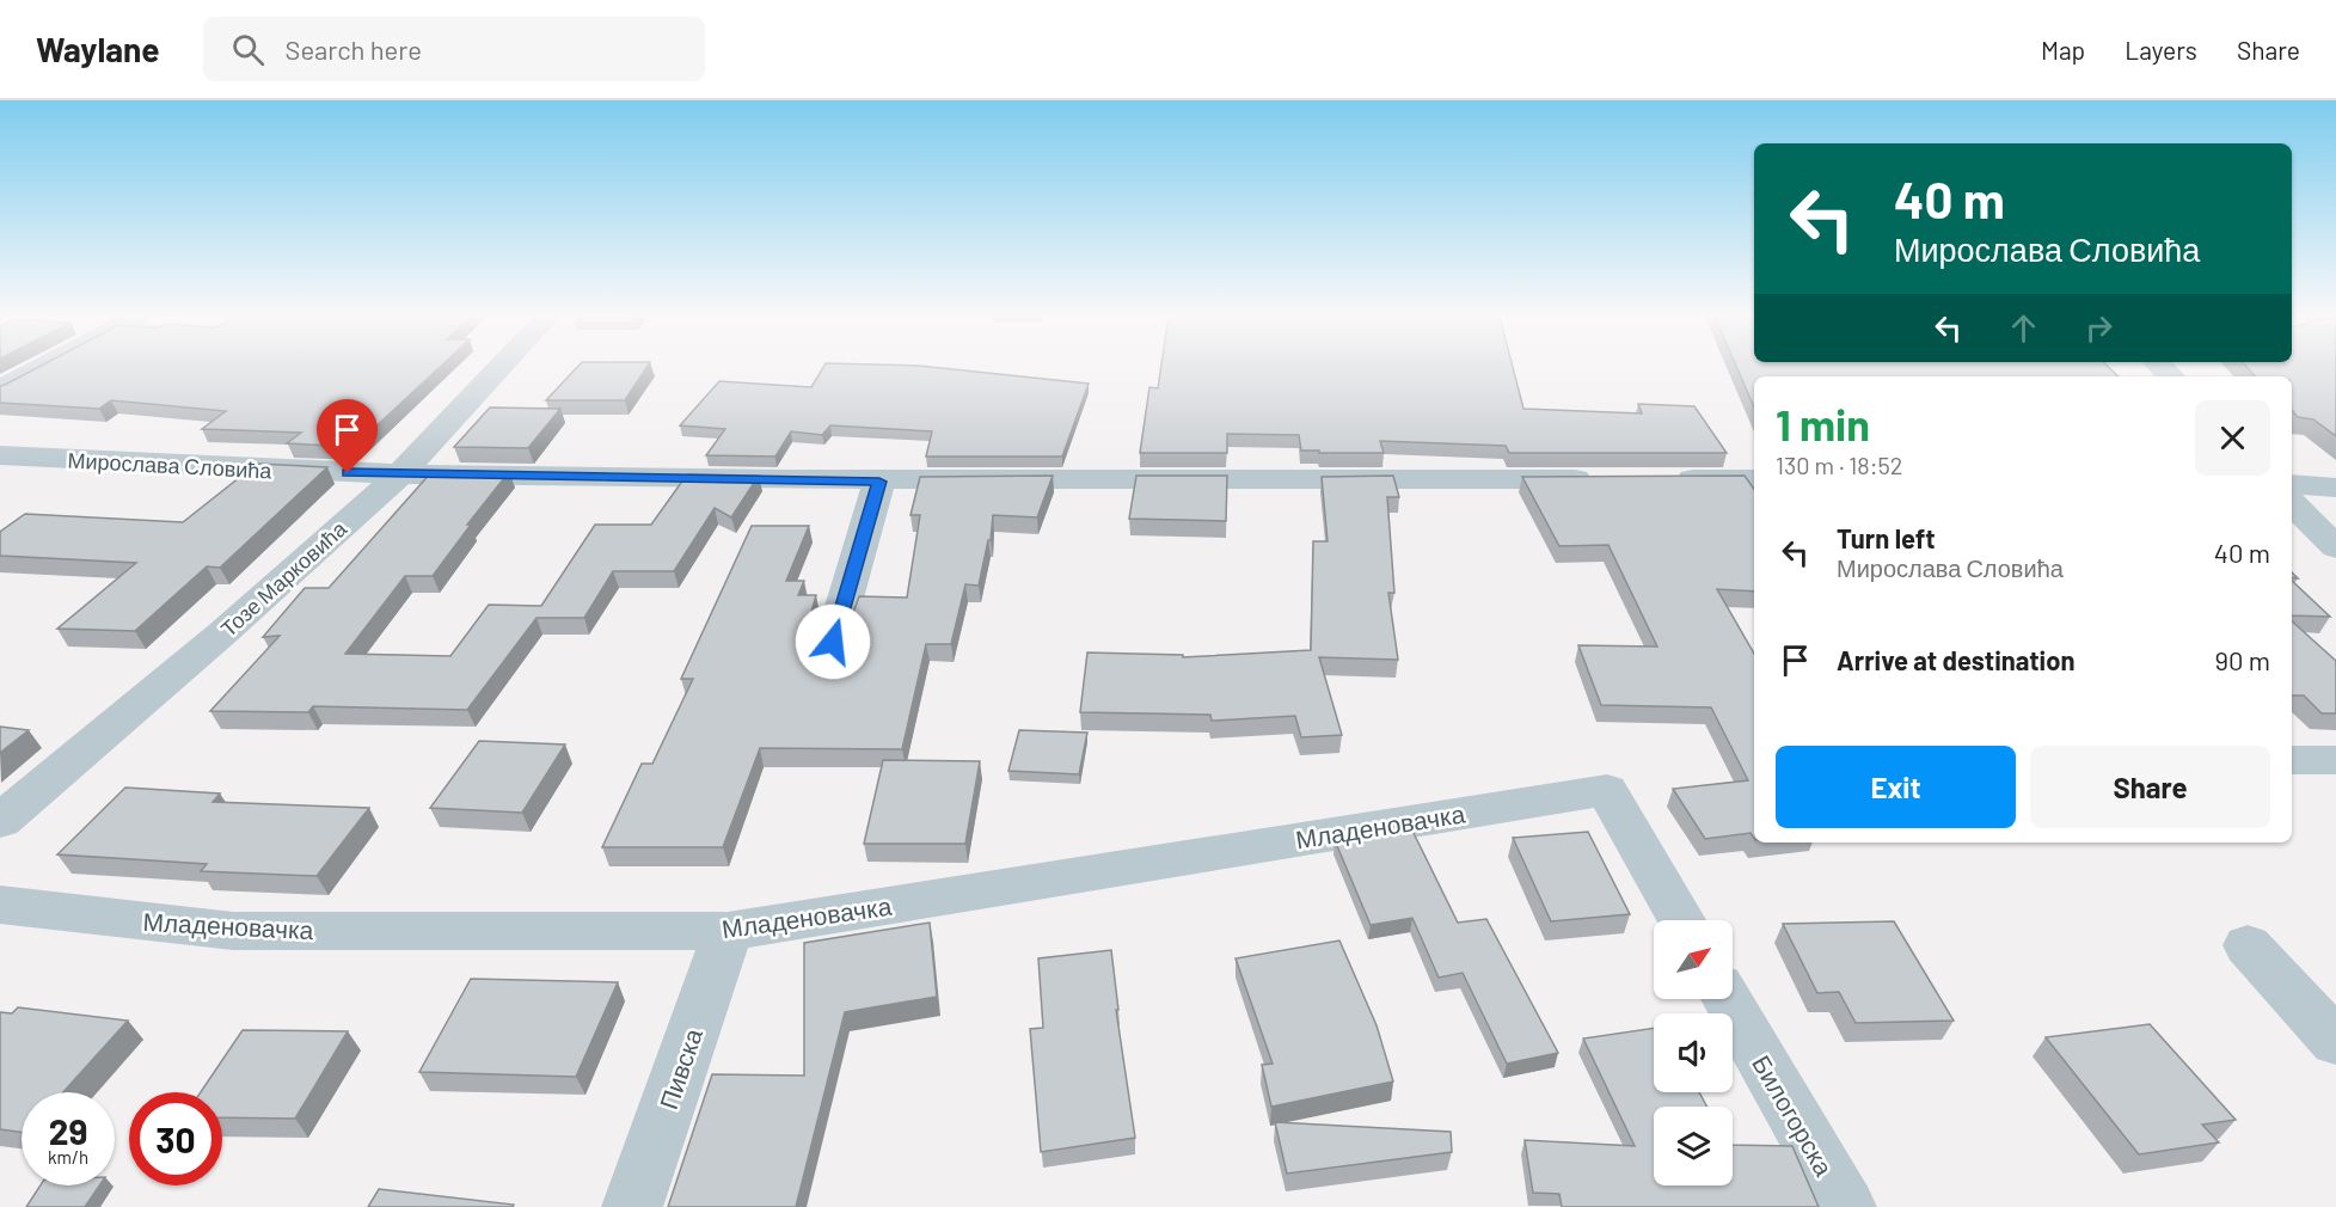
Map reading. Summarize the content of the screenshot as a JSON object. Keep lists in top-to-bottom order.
{
  "streets": {
    "street": [
      "Мирослава Словића",
      "Тозе Марковића",
      "Младеновачка",
      "Пивска",
      "Билогорска"
    ]
  },
  "crossings": [
    ["Мирослава Словића", "Тозе Марковића"],
    ["Младеновачка", "Пивска"]
  ],
  "north": "top right",
  "page": {
    "header": "Waylane",
    "search": "Search here",
    "nav": ["Map", "Layers", "Share"],
    "turn": ["40 m", "Мирослава Словића"],
    "heading": ["1 min", "130 m · 18:52"],
    "list": [
      {
        "name": "Turn left",
        "note": "Мирослава Словића",
        "value": "40 m"
      },
      {
        "name": "Arrive at destination",
        "value": "90 m"
      }
    ],
    "buttons": ["Exit", "Share"],
    "speed": "29 km/h",
    "limit": "30"
  }
}
